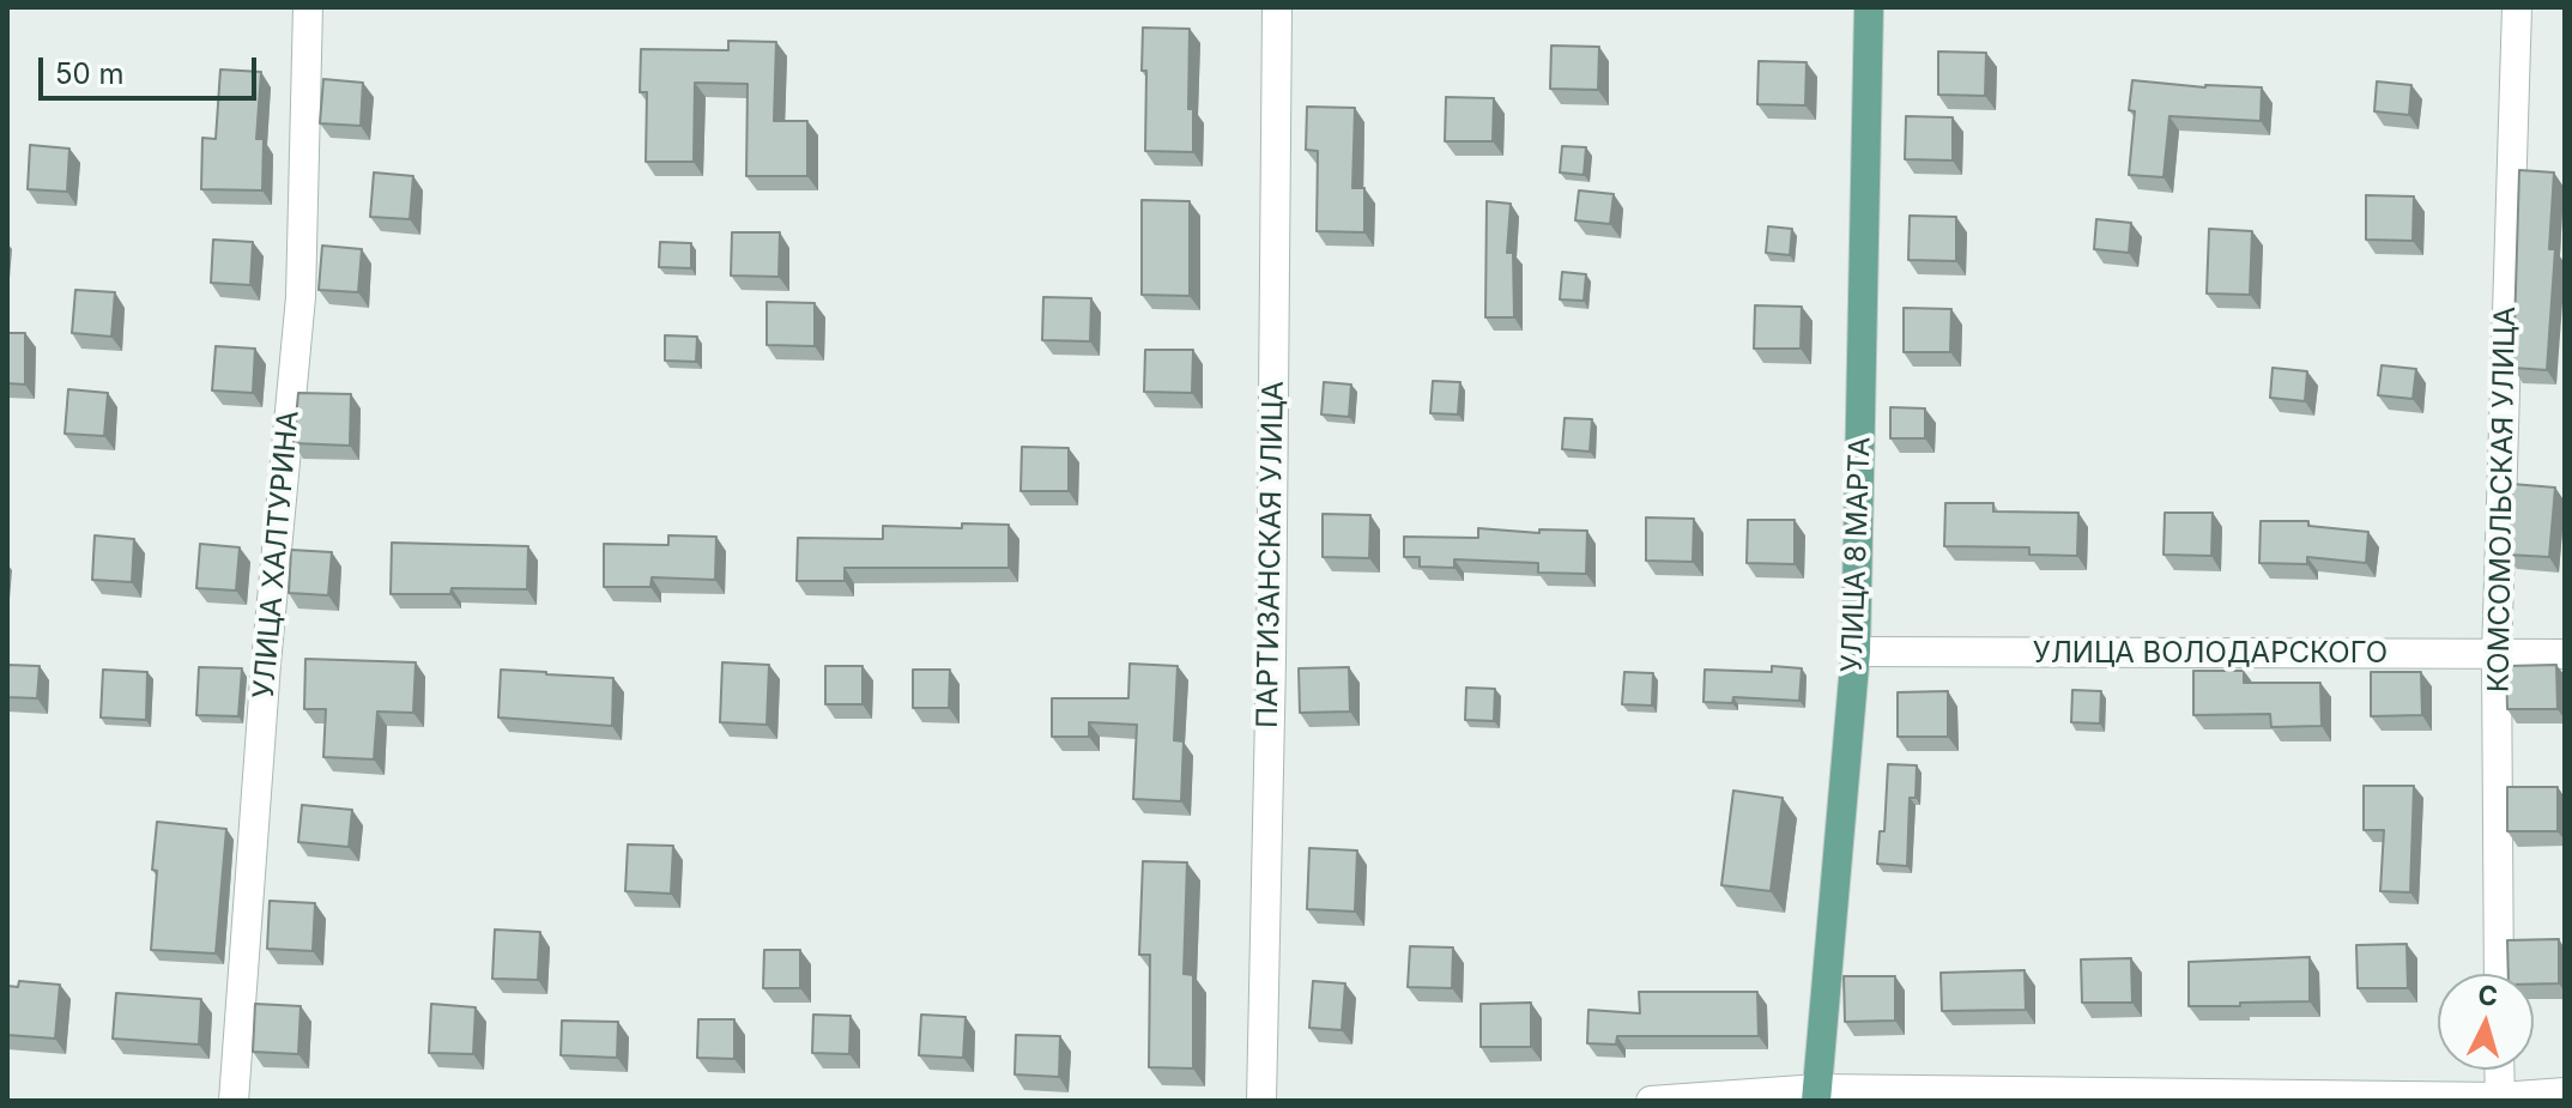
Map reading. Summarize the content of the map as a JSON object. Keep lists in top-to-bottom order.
{
  "streets": {
    "main road": ["УЛИЦА 8 МАРТА"],
    "street": [
      "КОМСОМОЛЬСКАЯ УЛИЦА",
      "УЛИЦА ХАЛТУРИНА",
      "ПАРТИЗАНСКАЯ УЛИЦА",
      "УЛИЦА ВОЛОДАРСКОГО"
    ]
  },
  "crossings": [
    ["КОМСОМОЛЬСКАЯ УЛИЦА", "УЛИЦА ВОЛОДАРСКОГО"],
    ["УЛИЦА 8 МАРТА", "УЛИЦА ВОЛОДАРСКОГО"]
  ],
  "scale_bar": "50 m",
  "north": "top"
}
